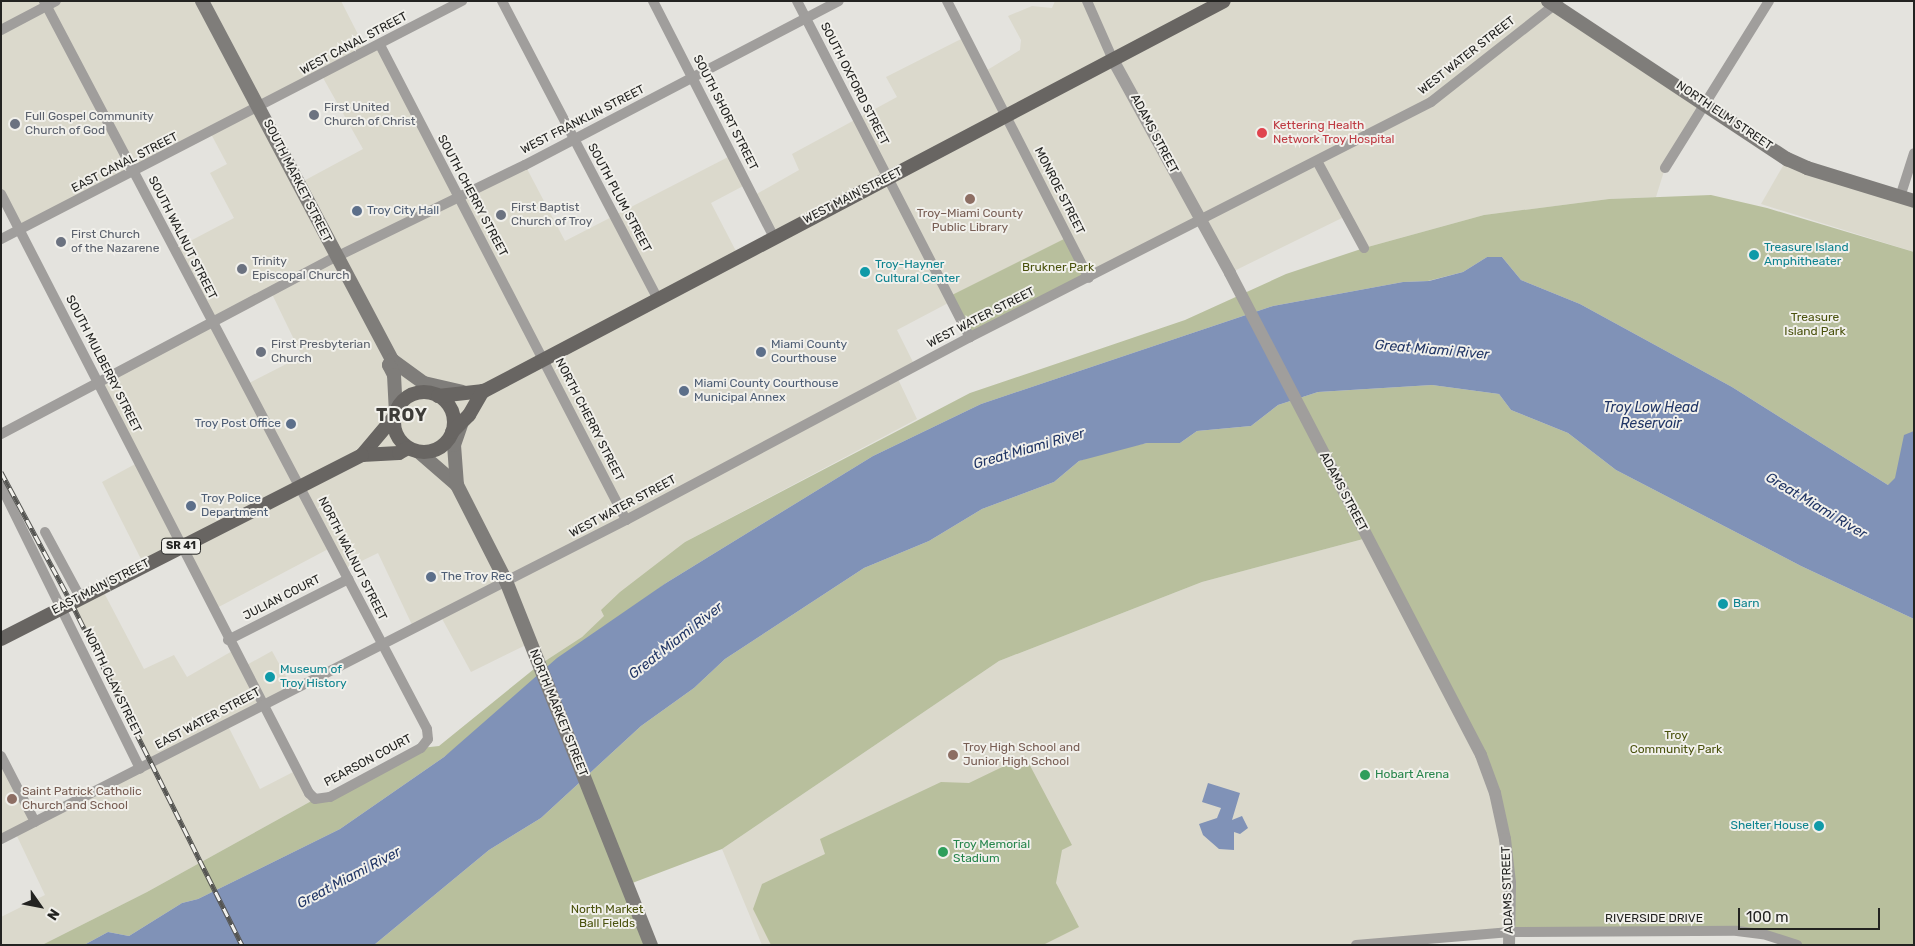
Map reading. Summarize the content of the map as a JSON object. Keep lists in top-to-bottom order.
{
  "streets": {
    "main road": [
      "NORTH ELM STREET",
      "SOUTH MARKET STREET",
      "WEST MAIN STREET",
      "SR 41",
      "EAST MAIN STREET",
      "NORTH MARKET STREET"
    ],
    "street": [
      "WEST CANAL STREET",
      "WEST WATER STREET",
      "SOUTH OXFORD STREET",
      "SOUTH SHORT STREET",
      "WEST FRANKLIN STREET",
      "ADAMS STREET",
      "EAST CANAL STREET",
      "MONROE STREET",
      "SOUTH CHERRY STREET",
      "SOUTH PLUM STREET",
      "SOUTH WALNUT STREET",
      "SOUTH MULBERRY STREET",
      "NORTH CHERRY STREET",
      "NORTH WALNUT STREET",
      "JULIAN COURT",
      "NORTH CLAY STREET",
      "EAST WATER STREET",
      "PEARSON COURT",
      "RIVERSIDE DRIVE"
    ]
  },
  "crossings": [
    ["WEST CANAL STREET", "EAST CANAL STREET"],
    ["WEST CANAL STREET", "SOUTH MARKET STREET"],
    ["WEST CANAL STREET", "SOUTH CHERRY STREET"],
    ["WEST WATER STREET", "SOUTH OXFORD STREET"],
    ["WEST WATER STREET", "NORTH ELM STREET"],
    ["WEST WATER STREET", "ADAMS STREET"],
    ["WEST WATER STREET", "MONROE STREET"],
    ["WEST WATER STREET", "NORTH CHERRY STREET"],
    ["WEST WATER STREET", "NORTH MARKET STREET"],
    ["WEST WATER STREET", "EAST WATER STREET"],
    ["SOUTH OXFORD STREET", "WEST FRANKLIN STREET"],
    ["SOUTH OXFORD STREET", "WEST MAIN STREET"],
    ["SOUTH SHORT STREET", "WEST FRANKLIN STREET"],
    ["SOUTH SHORT STREET", "WEST MAIN STREET"],
    ["WEST FRANKLIN STREET", "SOUTH MARKET STREET"],
    ["WEST FRANKLIN STREET", "SOUTH CHERRY STREET"],
    ["WEST FRANKLIN STREET", "SOUTH PLUM STREET"],
    ["WEST FRANKLIN STREET", "SOUTH WALNUT STREET"],
    ["WEST FRANKLIN STREET", "SOUTH MULBERRY STREET"],
    ["ADAMS STREET", "WEST MAIN STREET"],
    ["ADAMS STREET", "RIVERSIDE DRIVE"],
    ["EAST CANAL STREET", "SOUTH MARKET STREET"],
    ["EAST CANAL STREET", "SOUTH WALNUT STREET"],
    ["EAST CANAL STREET", "SOUTH MULBERRY STREET"],
    ["MONROE STREET", "WEST MAIN STREET"],
    ["SOUTH CHERRY STREET", "WEST MAIN STREET"],
    ["SOUTH CHERRY STREET", "NORTH CHERRY STREET"],
    ["WEST MAIN STREET", "SOUTH PLUM STREET"],
    ["WEST MAIN STREET", "NORTH CHERRY STREET"],
    ["SOUTH WALNUT STREET", "NORTH WALNUT STREET"],
    ["SOUTH WALNUT STREET", "EAST MAIN STREET"],
    ["SOUTH MULBERRY STREET", "EAST MAIN STREET"],
    ["SOUTH MULBERRY STREET", "JULIAN COURT"],
    ["SOUTH MULBERRY STREET", "EAST WATER STREET"],
    ["SOUTH MULBERRY STREET", "PEARSON COURT"],
    ["NORTH WALNUT STREET", "EAST MAIN STREET"],
    ["NORTH WALNUT STREET", "JULIAN COURT"],
    ["NORTH WALNUT STREET", "EAST WATER STREET"],
    ["NORTH WALNUT STREET", "PEARSON COURT"],
    ["EAST MAIN STREET", "NORTH CLAY STREET"],
    ["NORTH CLAY STREET", "EAST WATER STREET"],
    ["NORTH MARKET STREET", "EAST WATER STREET"]
  ],
  "districts": ["TROY"],
  "water": ["Great Miami River", "Troy Low Head Reservoir"],
  "parks": [
    "Brukner Park",
    "Treasure Island Park",
    "Troy Community Park",
    "North Market Ball Fields"
  ],
  "places": [
    "First United Church of Christ",
    "Full Gospel Community Church of God",
    "Kettering Health Network Troy Hospital",
    "Troy–Miami County Public Library",
    "Troy City Hall",
    "First Baptist Church of Troy",
    "First Church of the Nazarene",
    "Treasure Island Amphitheater",
    "Trinity Episcopal Church",
    "Troy-Hayner Cultural Center",
    "First Presbyterian Church",
    "Miami County Courthouse",
    "Miami County Courthouse Municipal Annex",
    "Troy Post Office",
    "Troy Police Department",
    "The Troy Rec",
    "Barn",
    "Museum of Troy History",
    "Troy High School and Junior High School",
    "Hobart Arena",
    "Saint Patrick Catholic Church and School",
    "Shelter House",
    "Troy Memorial Stadium"
  ],
  "scale_bar": "100 m",
  "north": "bottom right"
}
